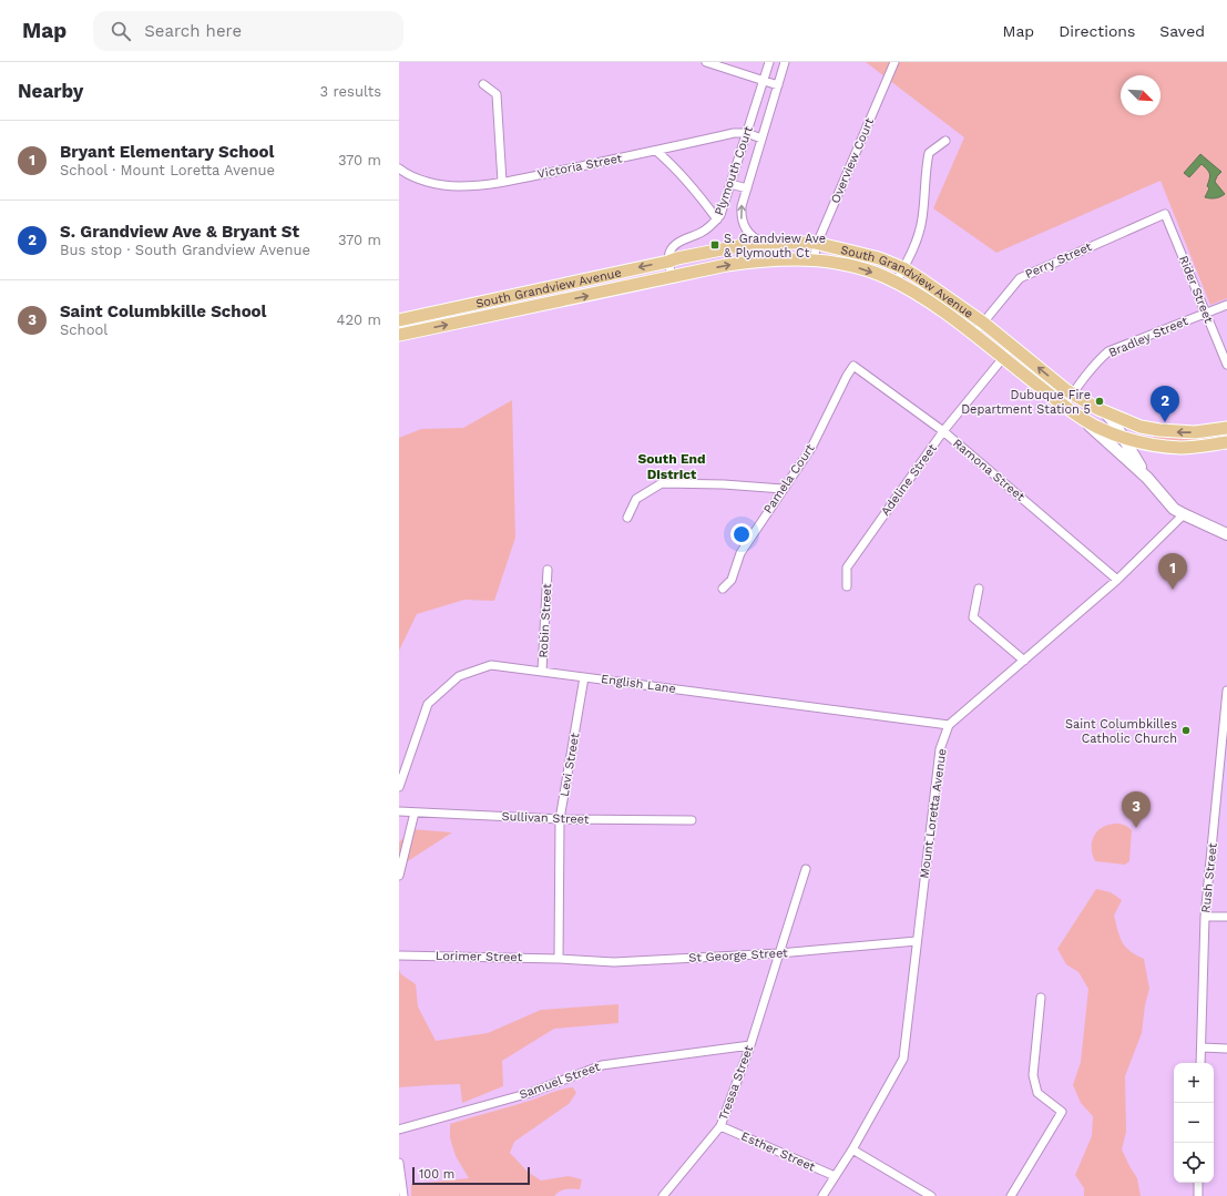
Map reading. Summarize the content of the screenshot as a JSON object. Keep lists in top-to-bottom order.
{
  "streets": {
    "main road": ["South Grandview Avenue"],
    "street": [
      "Overview Court",
      "Victoria Street",
      "Plymouth Court",
      "Perry Street",
      "Rider Street",
      "Bradley Street",
      "Ramona Street",
      "Pamela Court",
      "Adeline Street",
      "Robin Street",
      "English Lane",
      "Levi Street",
      "Mount Loretta Avenue",
      "Sullivan Street",
      "Rush Street",
      "St George Street",
      "Lorimer Street",
      "Samuel Street",
      "Tressa Street",
      "Esther Street"
    ]
  },
  "crossings": [
    ["Overview Court", "South Grandview Avenue"],
    ["Victoria Street", "Plymouth Court"],
    ["Plymouth Court", "South Grandview Avenue"],
    ["Perry Street", "South Grandview Avenue"],
    ["Perry Street", "Rider Street"],
    ["South Grandview Avenue", "Bradley Street"],
    ["South Grandview Avenue", "Adeline Street"],
    ["Rider Street", "Bradley Street"],
    ["Ramona Street", "Pamela Court"],
    ["Ramona Street", "Adeline Street"],
    ["Ramona Street", "Mount Loretta Avenue"],
    ["Robin Street", "English Lane"],
    ["English Lane", "Levi Street"],
    ["English Lane", "Mount Loretta Avenue"],
    ["Levi Street", "Sullivan Street"],
    ["Levi Street", "St George Street"],
    ["Levi Street", "Lorimer Street"],
    ["Mount Loretta Avenue", "St George Street"],
    ["Mount Loretta Avenue", "Esther Street"],
    ["St George Street", "Lorimer Street"],
    ["St George Street", "Tressa Street"],
    ["Samuel Street", "Tressa Street"],
    ["Tressa Street", "Esther Street"]
  ],
  "districts": ["South End District"],
  "places": {
    "transit": ["S. Grandview Ave & Plymouth Ct"],
    "other": ["Dubuque Fire Department Station 5", "Saint Columbkilles Catholic Church"]
  },
  "scale_bar": "100 m",
  "north": "bottom right",
  "page": {
    "header": "Map",
    "search": "Search here",
    "nav": ["Map", "Directions", "Saved"],
    "heading": ["Nearby", "3 results"],
    "list": [
      {
        "mark": "1",
        "name": "Bryant Elementary School",
        "note": "School · Mount Loretta Avenue",
        "value": "370 m"
      },
      {
        "mark": "2",
        "name": "S. Grandview Ave & Bryant St",
        "note": "Bus stop · South Grandview Avenue",
        "value": "370 m"
      },
      {
        "mark": "3",
        "name": "Saint Columbkille School",
        "note": "School",
        "value": "420 m"
      }
    ],
    "pins": ["2", "1", "3"],
    "map_buttons": ["+", "−"],
    "scale": "100 m"
  }
}
